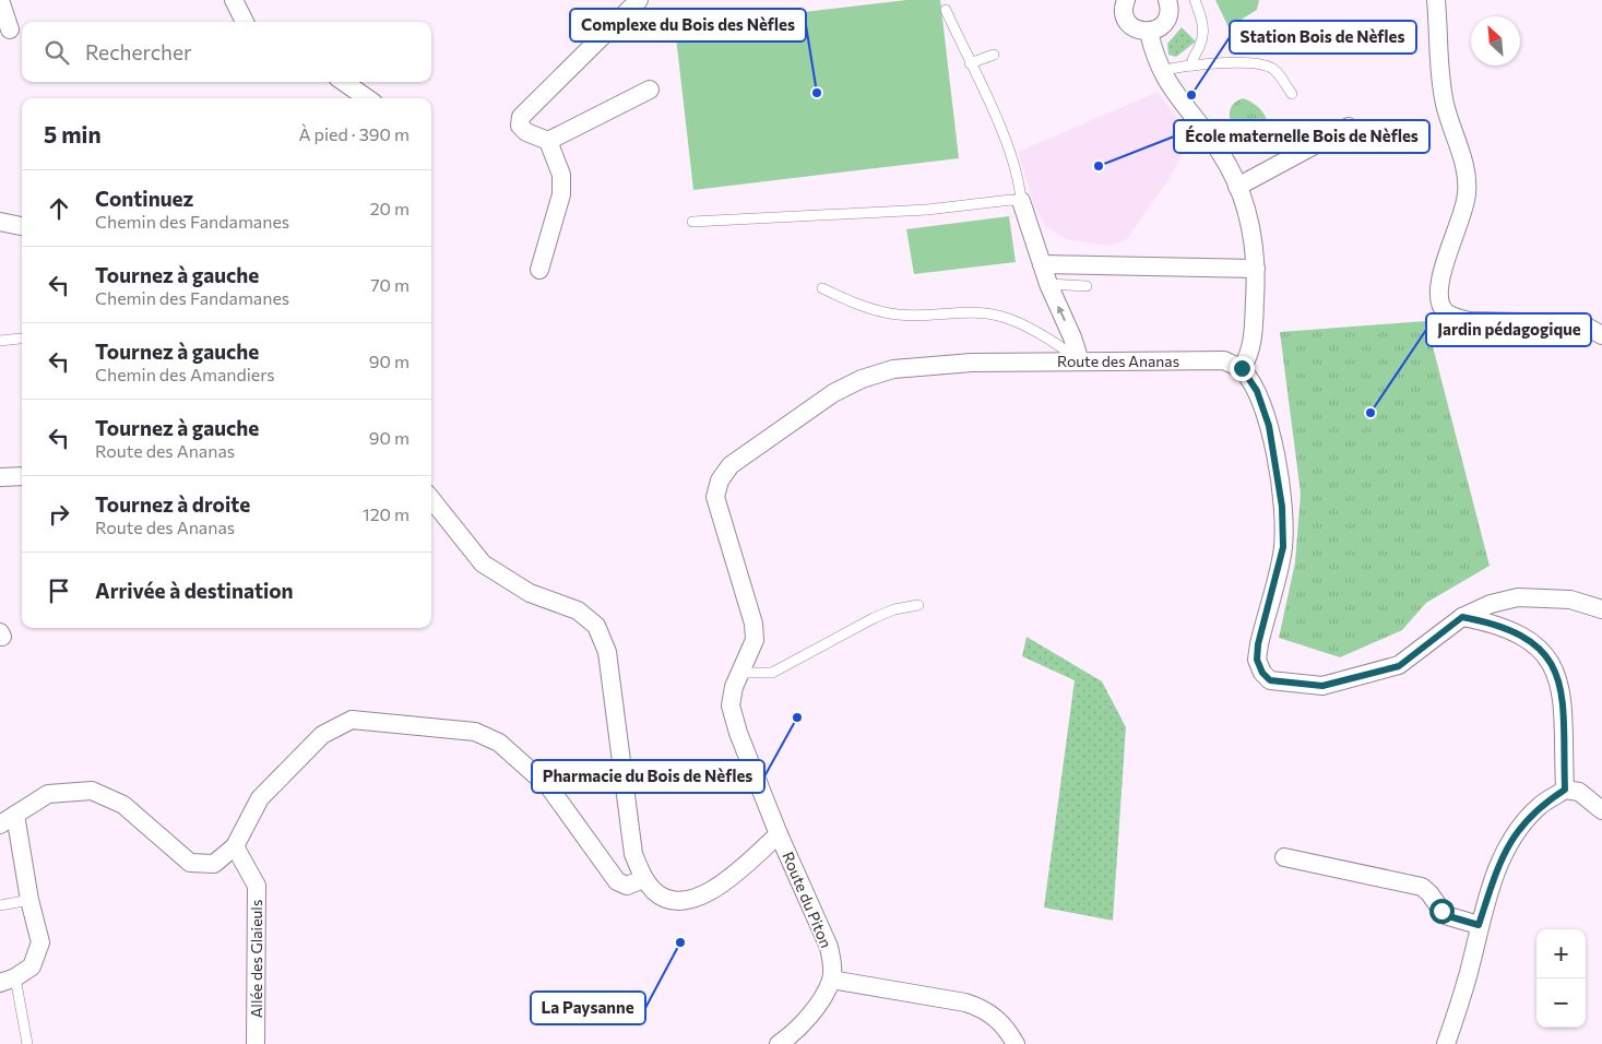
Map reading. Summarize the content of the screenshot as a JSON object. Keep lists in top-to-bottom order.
{
  "streets": {
    "street": ["Route des Ananas", "Route du Piton", "Allée des Glaieuls"]
  },
  "crossings": [
    ["Route des Ananas", "Route du Piton"]
  ],
  "places": [
    "Complexe du Bois des Nèfles",
    "Station Bois de Nèfles",
    "École maternelle Bois de Nèfles",
    "Jardin pédagogique",
    "Pharmacie du Bois de Nèfles",
    "La Paysanne"
  ],
  "north": "top left",
  "page": {
    "search": "Rechercher",
    "heading": ["5 min", "À pied · 390 m"],
    "list": [
      ["Continuez", "Chemin des Fandamanes", "20 m"],
      ["Tournez à gauche", "Chemin des Fandamanes", "70 m"],
      ["Tournez à gauche", "Chemin des Amandiers", "90 m"],
      ["Tournez à gauche", "Route des Ananas", "90 m"],
      ["Tournez à droite", "Route des Ananas", "120 m"],
      "Arrivée à destination"
    ],
    "map_buttons": ["+", "−"]
  }
}
